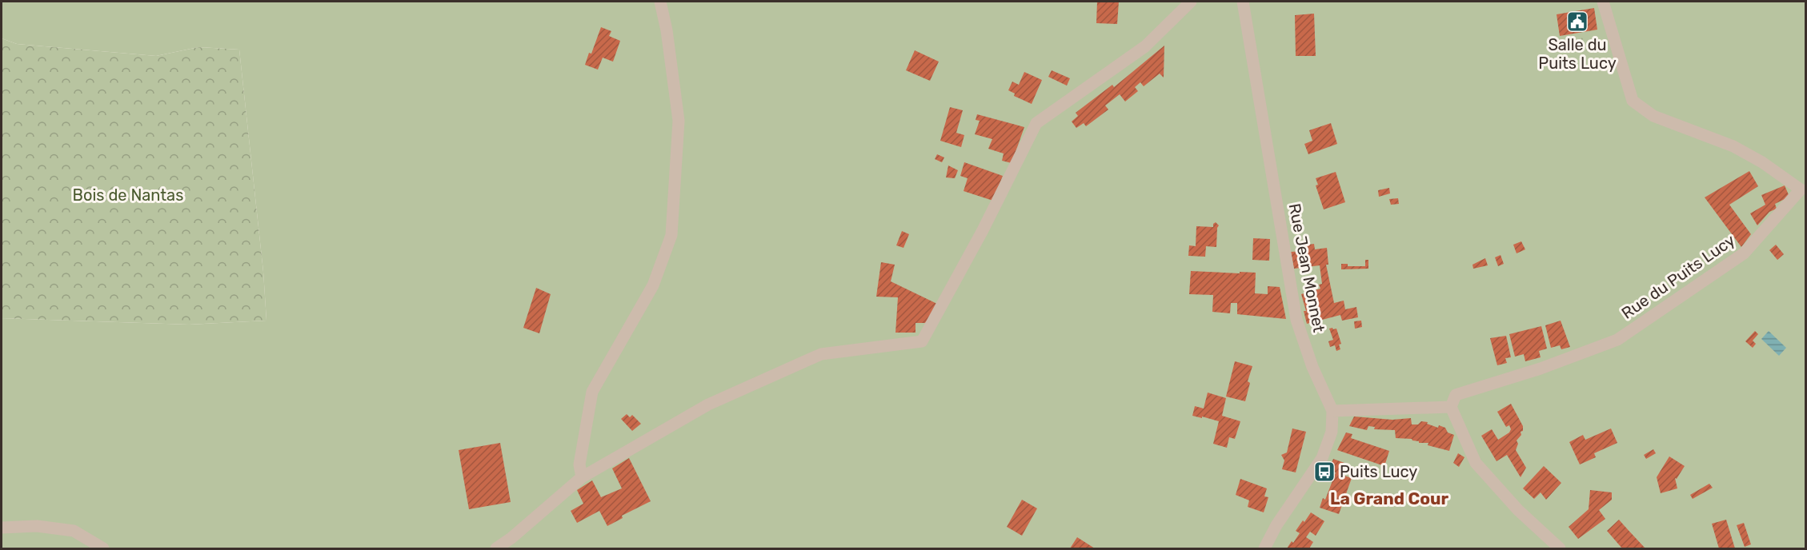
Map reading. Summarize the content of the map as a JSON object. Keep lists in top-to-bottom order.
{
  "streets": {
    "street": ["Rue Jean Monnet", "Rue du Puits Lucy"]
  },
  "districts": ["La Grand Cour"],
  "parks": ["Bois de Nantas"],
  "places": {
    "public building": ["Salle du Puits Lucy"],
    "bus stop": ["Puits Lucy"]
  }
}
